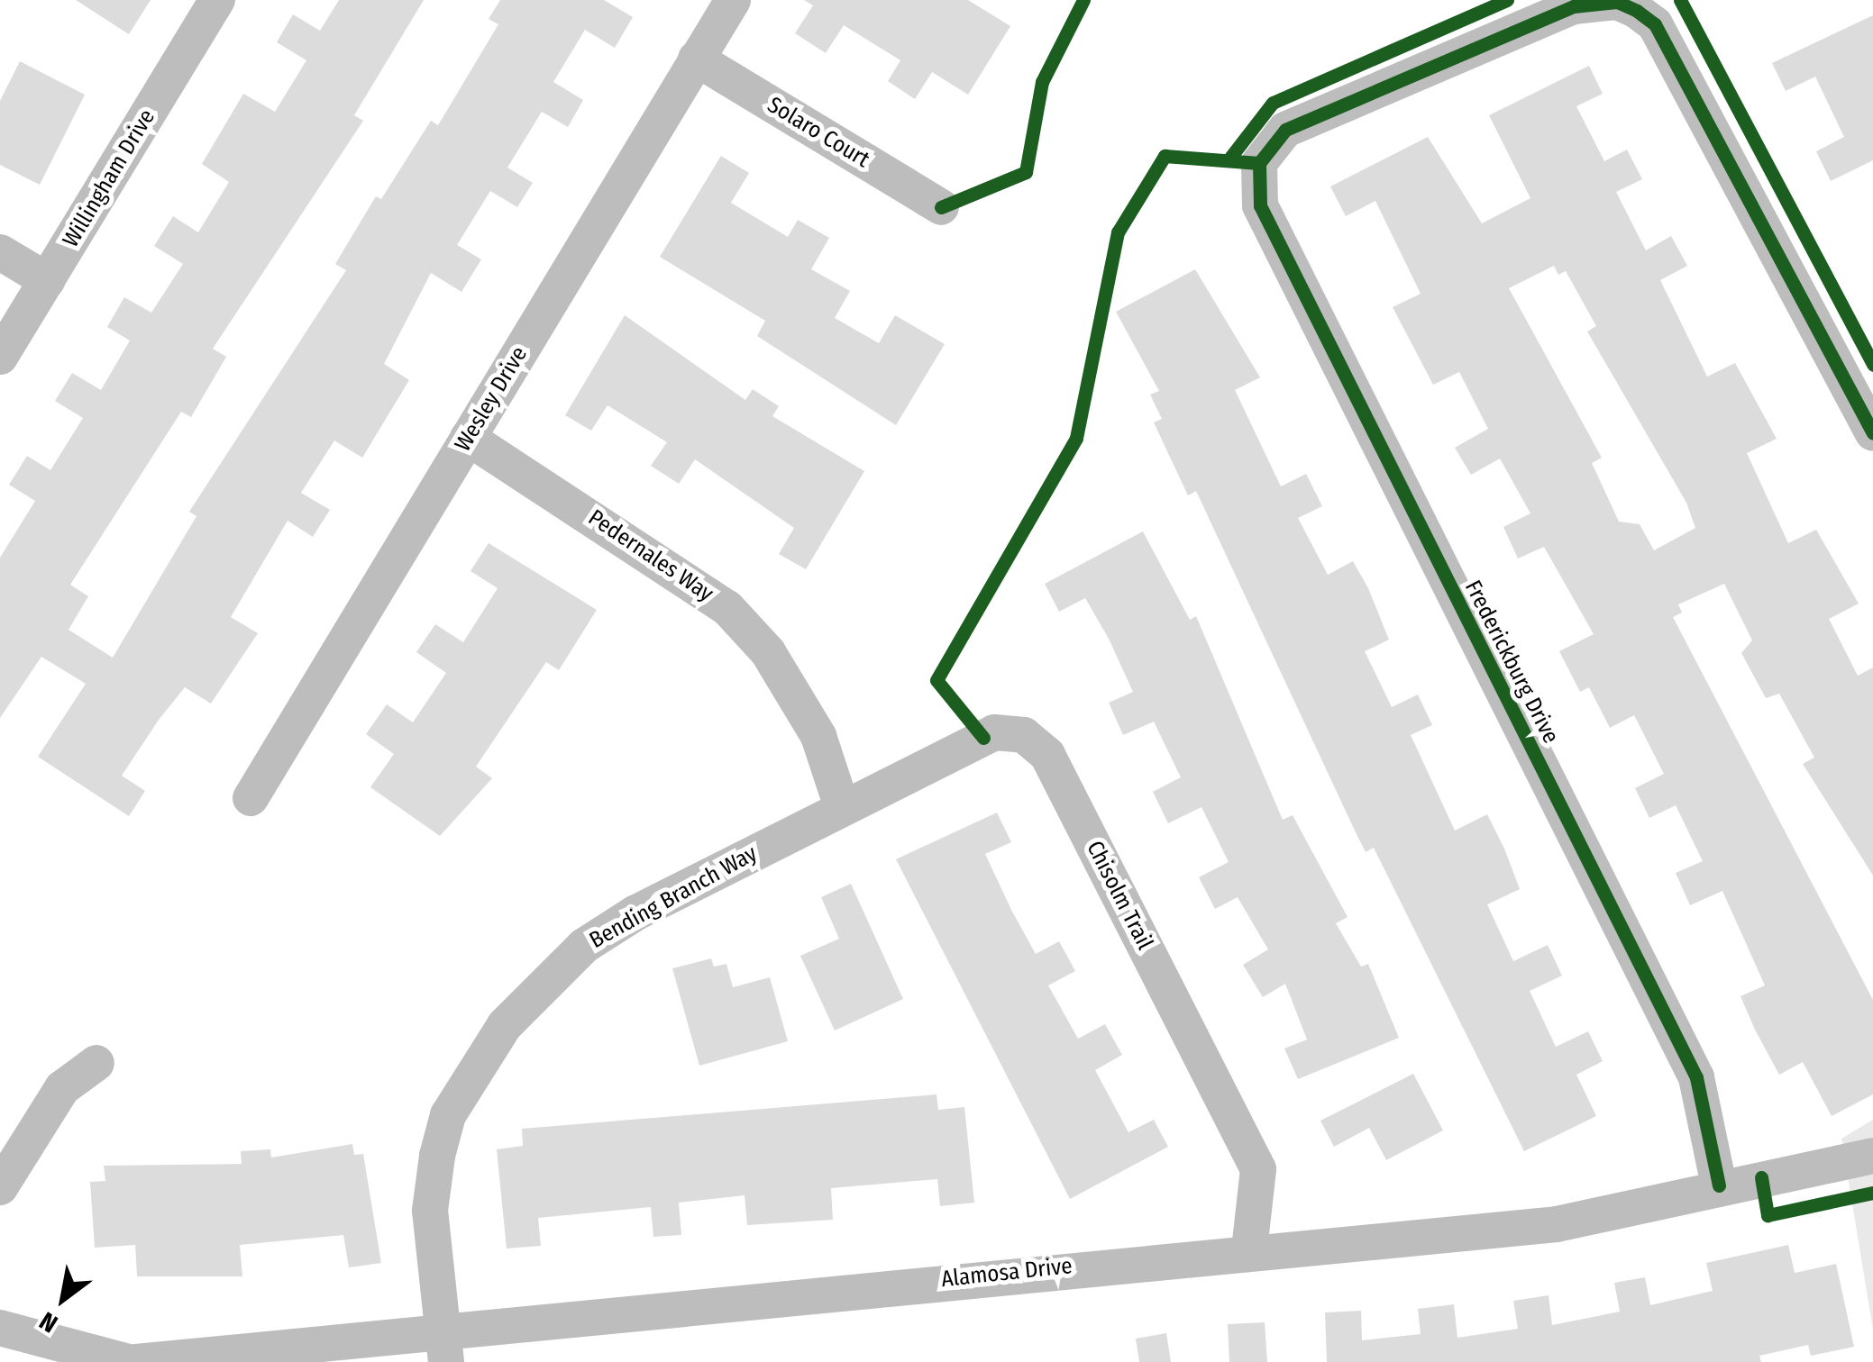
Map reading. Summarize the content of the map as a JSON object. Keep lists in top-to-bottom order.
{
  "streets": {
    "street": [
      "Solaro Court",
      "Willingham Drive",
      "Wesley Drive",
      "Pedernales Way",
      "Frederickburg Drive",
      "Chisolm Trail",
      "Bending Branch Way",
      "Alamosa Drive"
    ]
  },
  "crossings": [
    ["Solaro Court", "Wesley Drive"],
    ["Wesley Drive", "Pedernales Way"],
    ["Pedernales Way", "Chisolm Trail"],
    ["Pedernales Way", "Bending Branch Way"],
    ["Frederickburg Drive", "Alamosa Drive"],
    ["Chisolm Trail", "Bending Branch Way"],
    ["Chisolm Trail", "Alamosa Drive"],
    ["Bending Branch Way", "Alamosa Drive"]
  ],
  "north": "bottom left"
}
